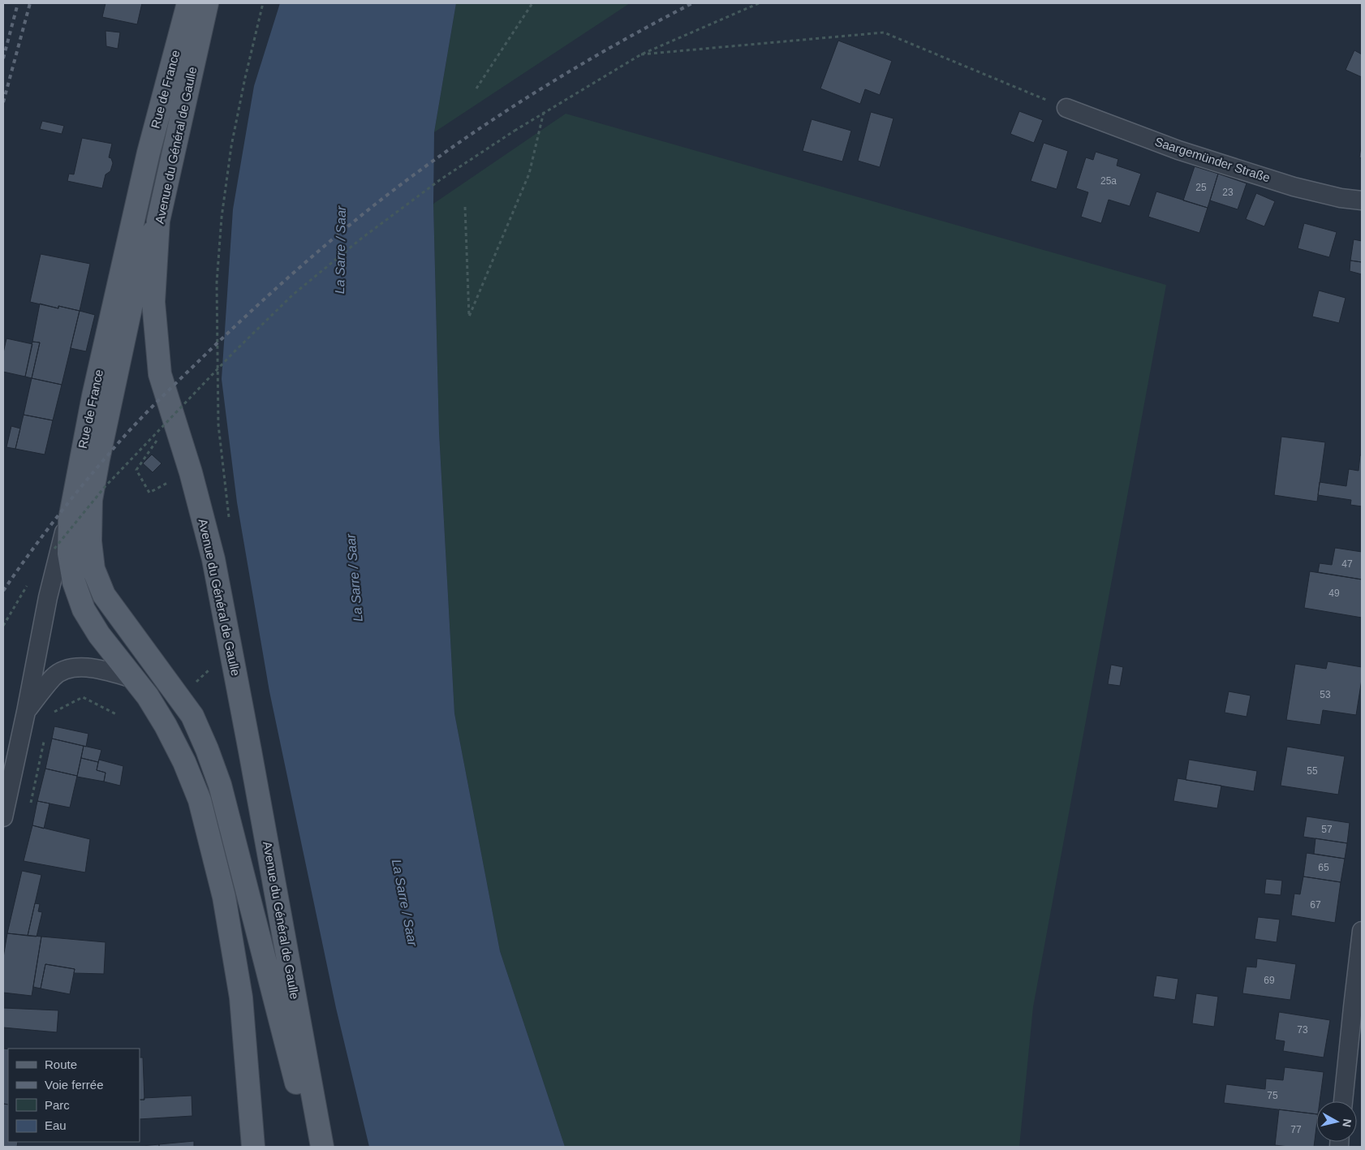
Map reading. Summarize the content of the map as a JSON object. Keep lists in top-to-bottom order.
{
  "streets": {
    "main road": ["Rue de France", "Avenue du Général de Gaulle"],
    "street": ["Saargemünder Straße"]
  },
  "water": ["La Sarre / Saar"],
  "house_numbers": [
    "25a",
    "25",
    "23",
    "47",
    "49",
    "53",
    "55",
    "57",
    "65",
    "67",
    "69",
    "73",
    "75",
    "77"
  ],
  "legend": [
    "Route",
    "Voie ferrée",
    "Parc",
    "Eau"
  ],
  "north": "right"
}
